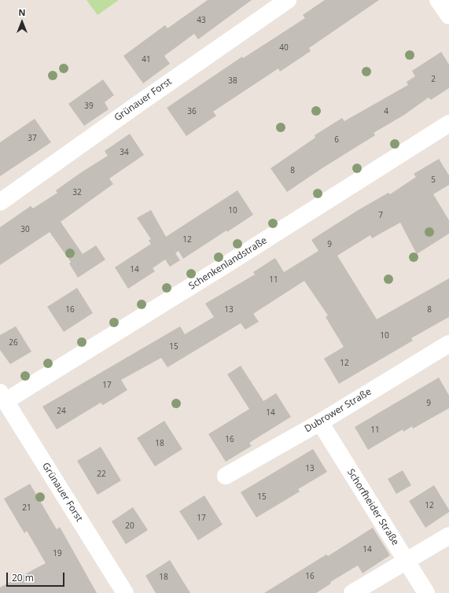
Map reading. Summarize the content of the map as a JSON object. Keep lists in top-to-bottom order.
{
  "streets": {
    "street": [
      "Grünauer Forst",
      "Schenkenlandstraße",
      "Dubrower Straße",
      "Schorfheider Straße"
    ]
  },
  "crossings": [
    ["Grünauer Forst", "Schenkenlandstraße"],
    ["Dubrower Straße", "Schorfheider Straße"]
  ],
  "house_numbers": [
    "43",
    "40",
    "41",
    "2",
    "38",
    "39",
    "36",
    "4",
    "37",
    "6",
    "34",
    "8",
    "5",
    "32",
    "10",
    "7",
    "30",
    "12",
    "9",
    "14",
    "11",
    "16",
    "13",
    "8",
    "10",
    "26",
    "15",
    "12",
    "17",
    "9",
    "24",
    "14",
    "11",
    "16",
    "18",
    "13",
    "22",
    "15",
    "12",
    "21",
    "17",
    "20",
    "14",
    "19",
    "16",
    "18"
  ],
  "scale_bar": "20 m",
  "north": "top"
}
